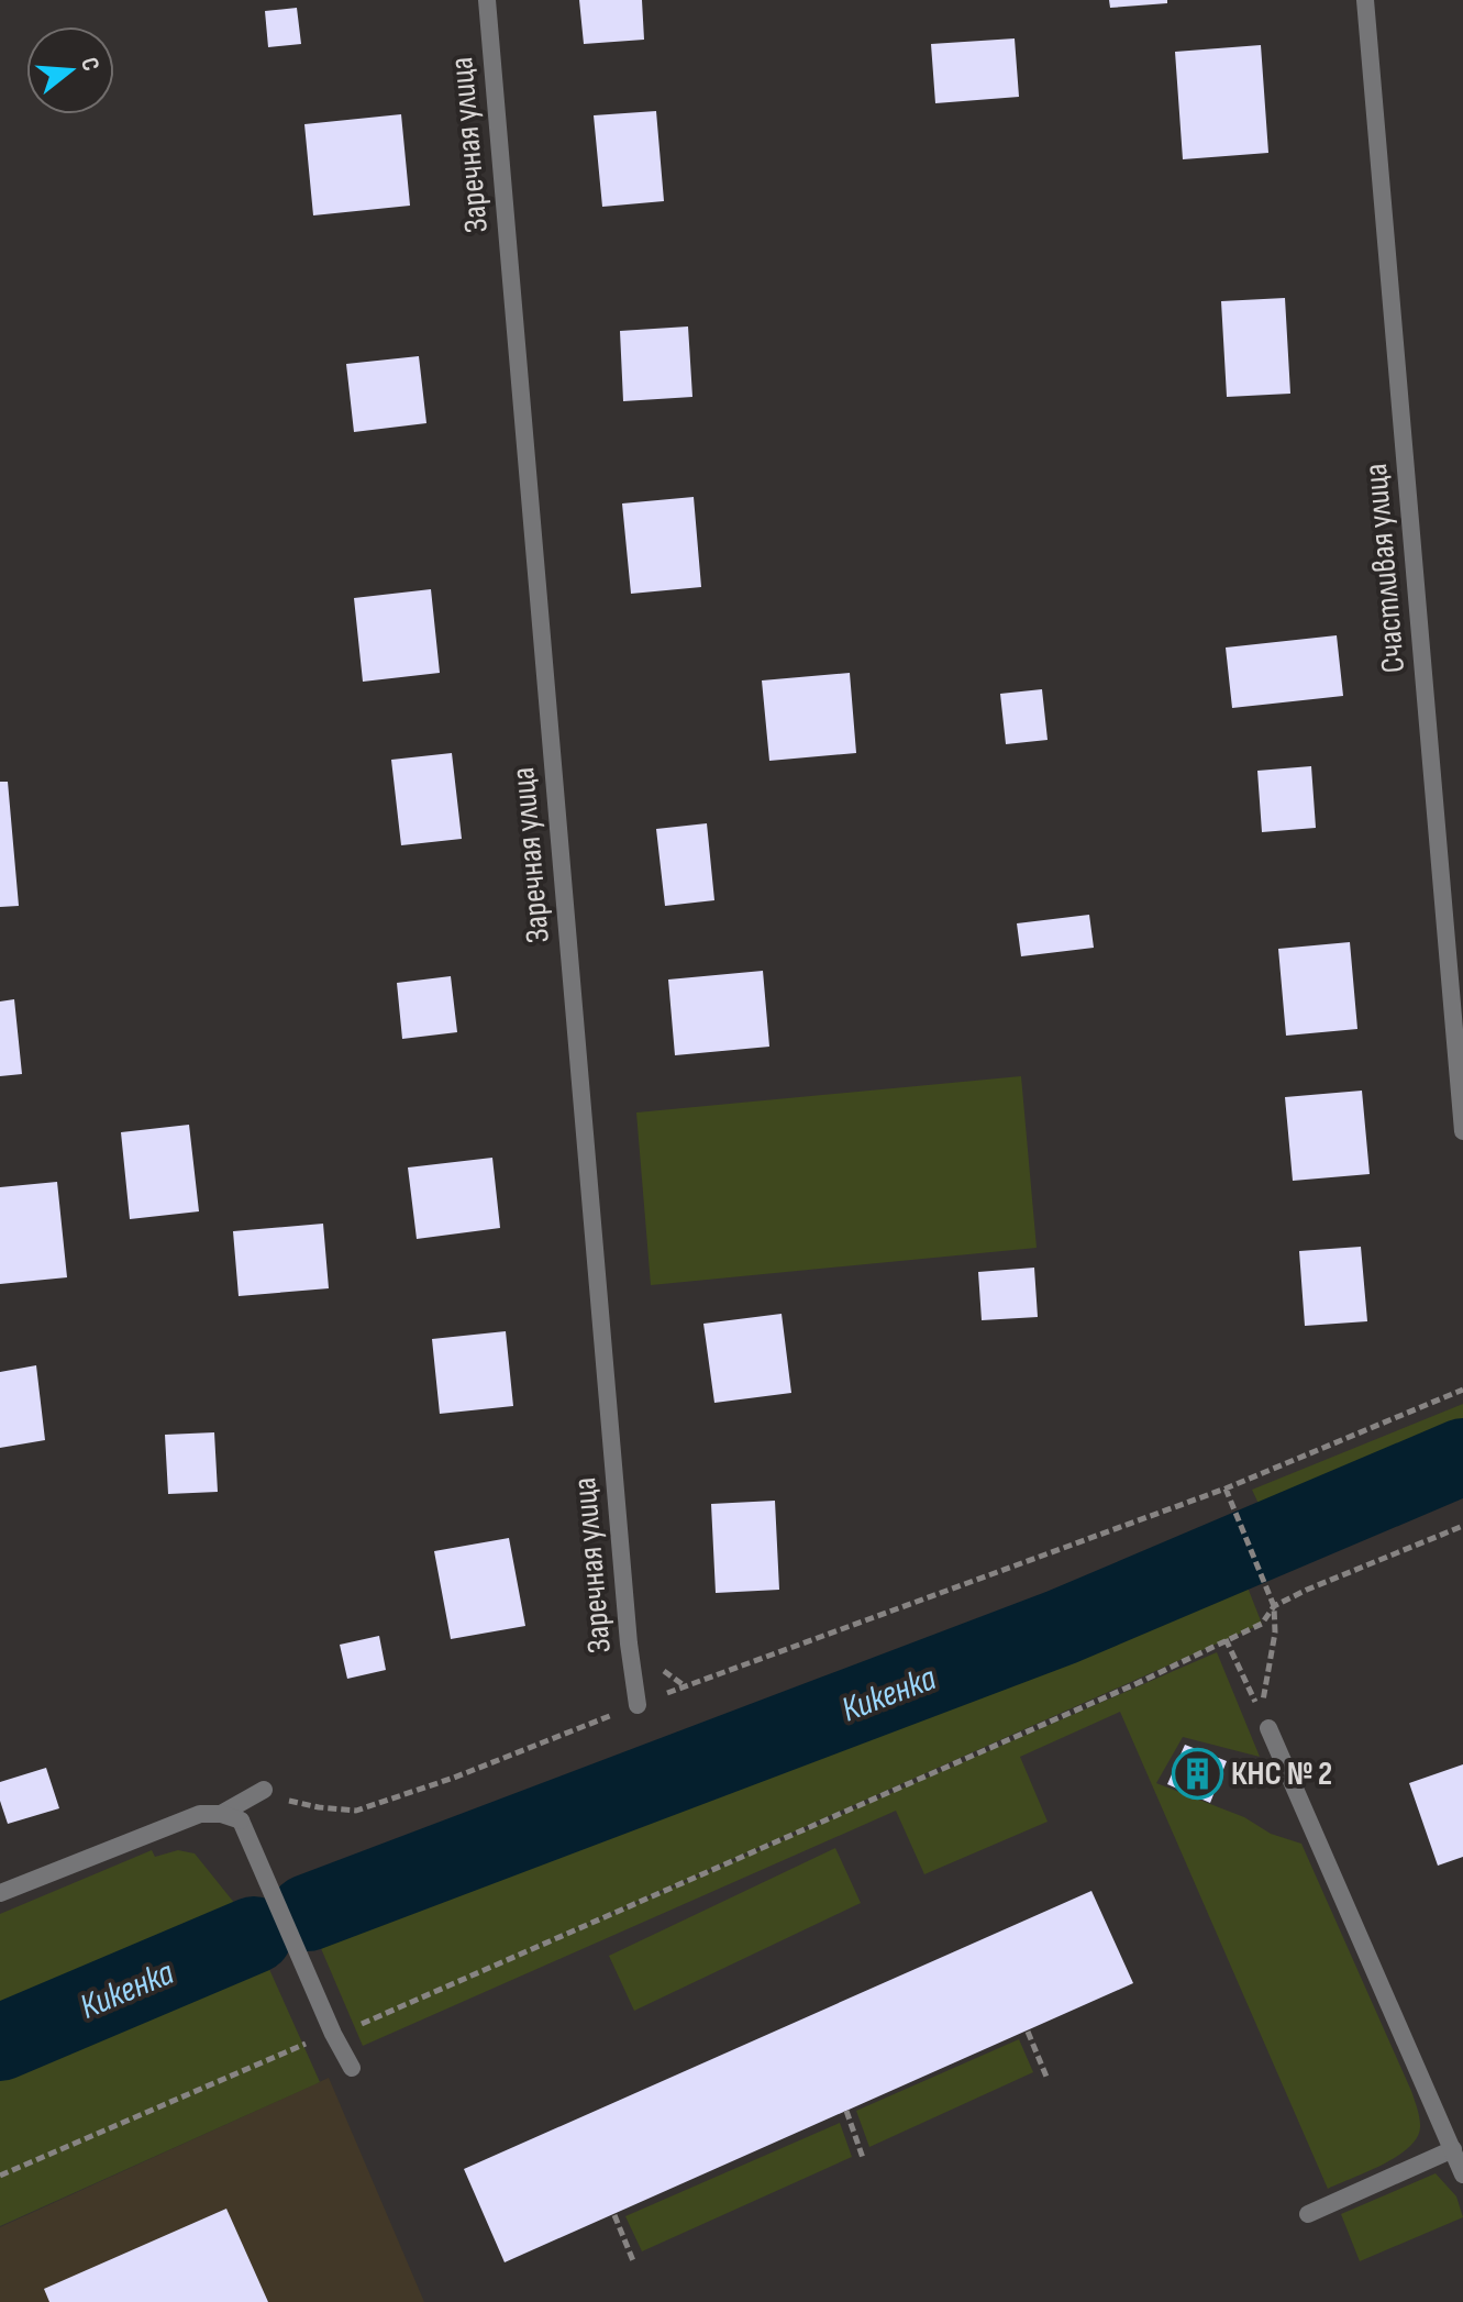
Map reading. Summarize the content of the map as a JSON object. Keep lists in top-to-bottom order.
{
  "streets": {
    "street": ["Заречная улица", "Счастливая улица"]
  },
  "water": ["Кикенка"],
  "places": {
    "building": ["КНС № 2"]
  },
  "north": "right"
}
